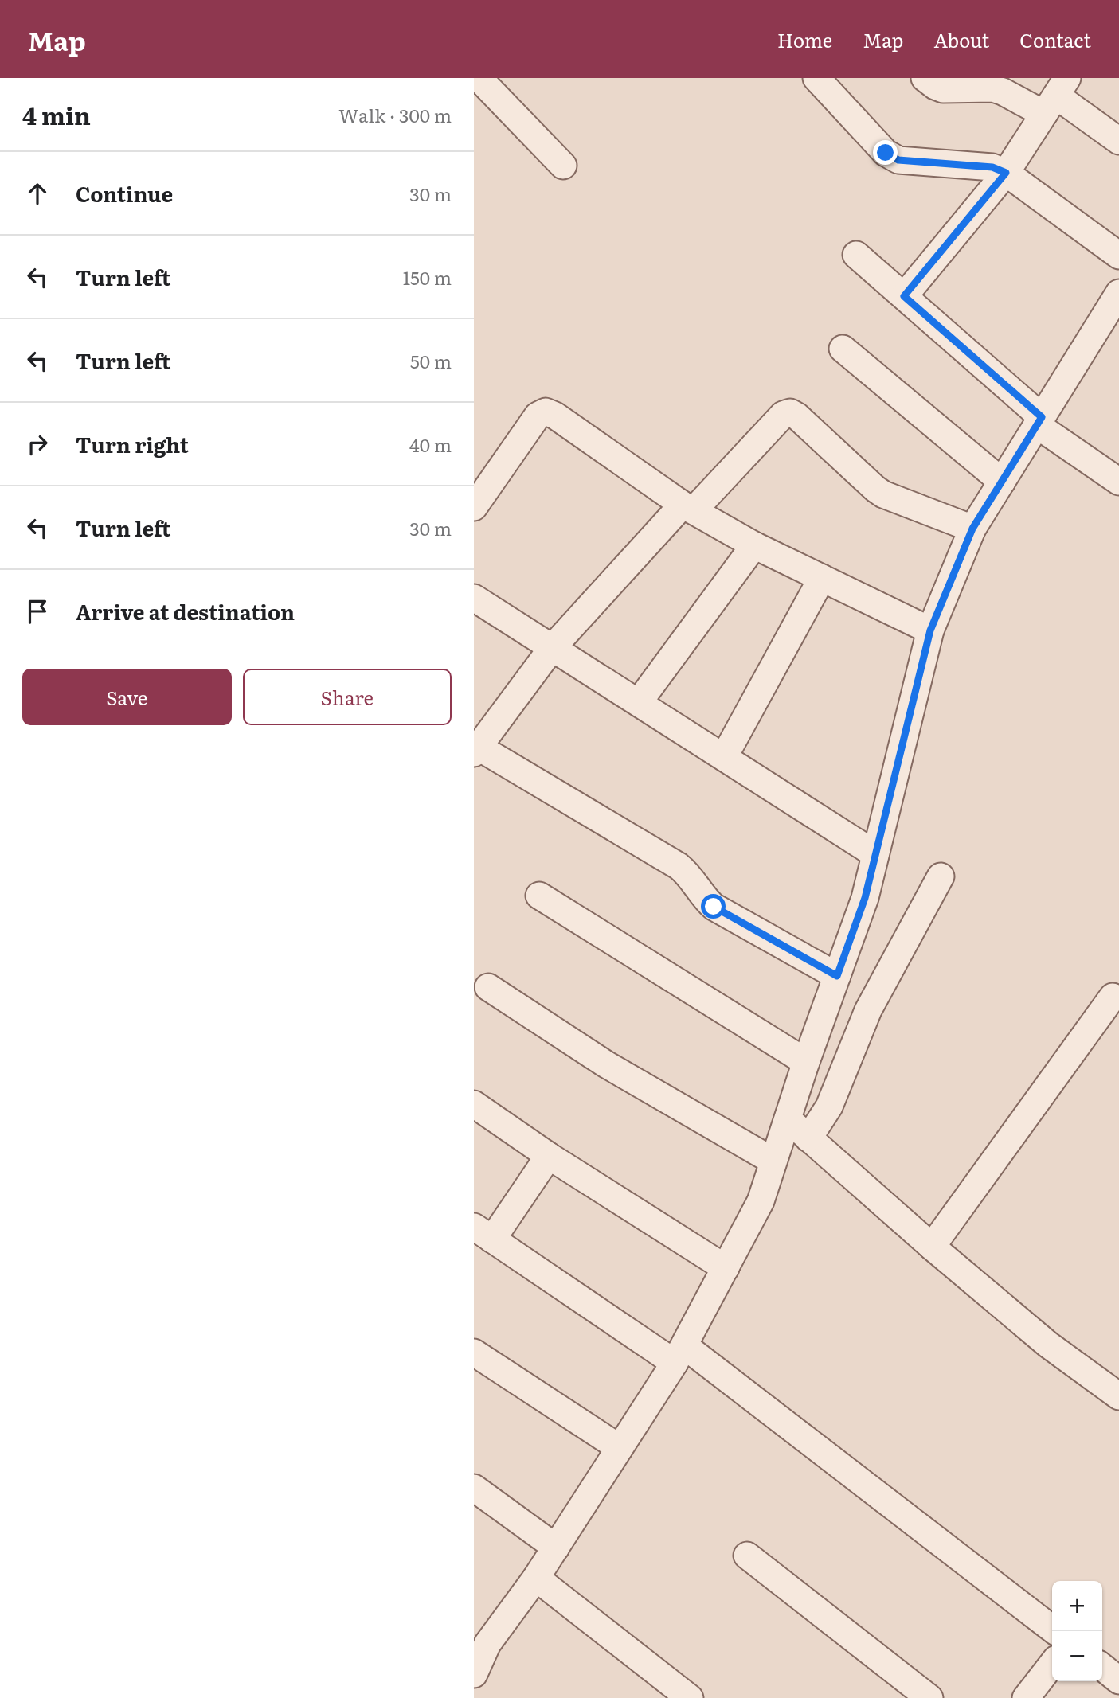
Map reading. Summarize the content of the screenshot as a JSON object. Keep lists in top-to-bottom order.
{
  "page": {
    "header": "Map",
    "nav": [
      "Home",
      "Map",
      "About",
      "Contact"
    ],
    "heading": ["4 min", "Walk · 300 m"],
    "list": [
      ["Continue", "30 m"],
      ["Turn left", "150 m"],
      ["Turn left", "50 m"],
      ["Turn right", "40 m"],
      ["Turn left", "30 m"],
      "Arrive at destination"
    ],
    "buttons": ["Save", "Share"],
    "map_buttons": ["+", "−"]
  }
}
